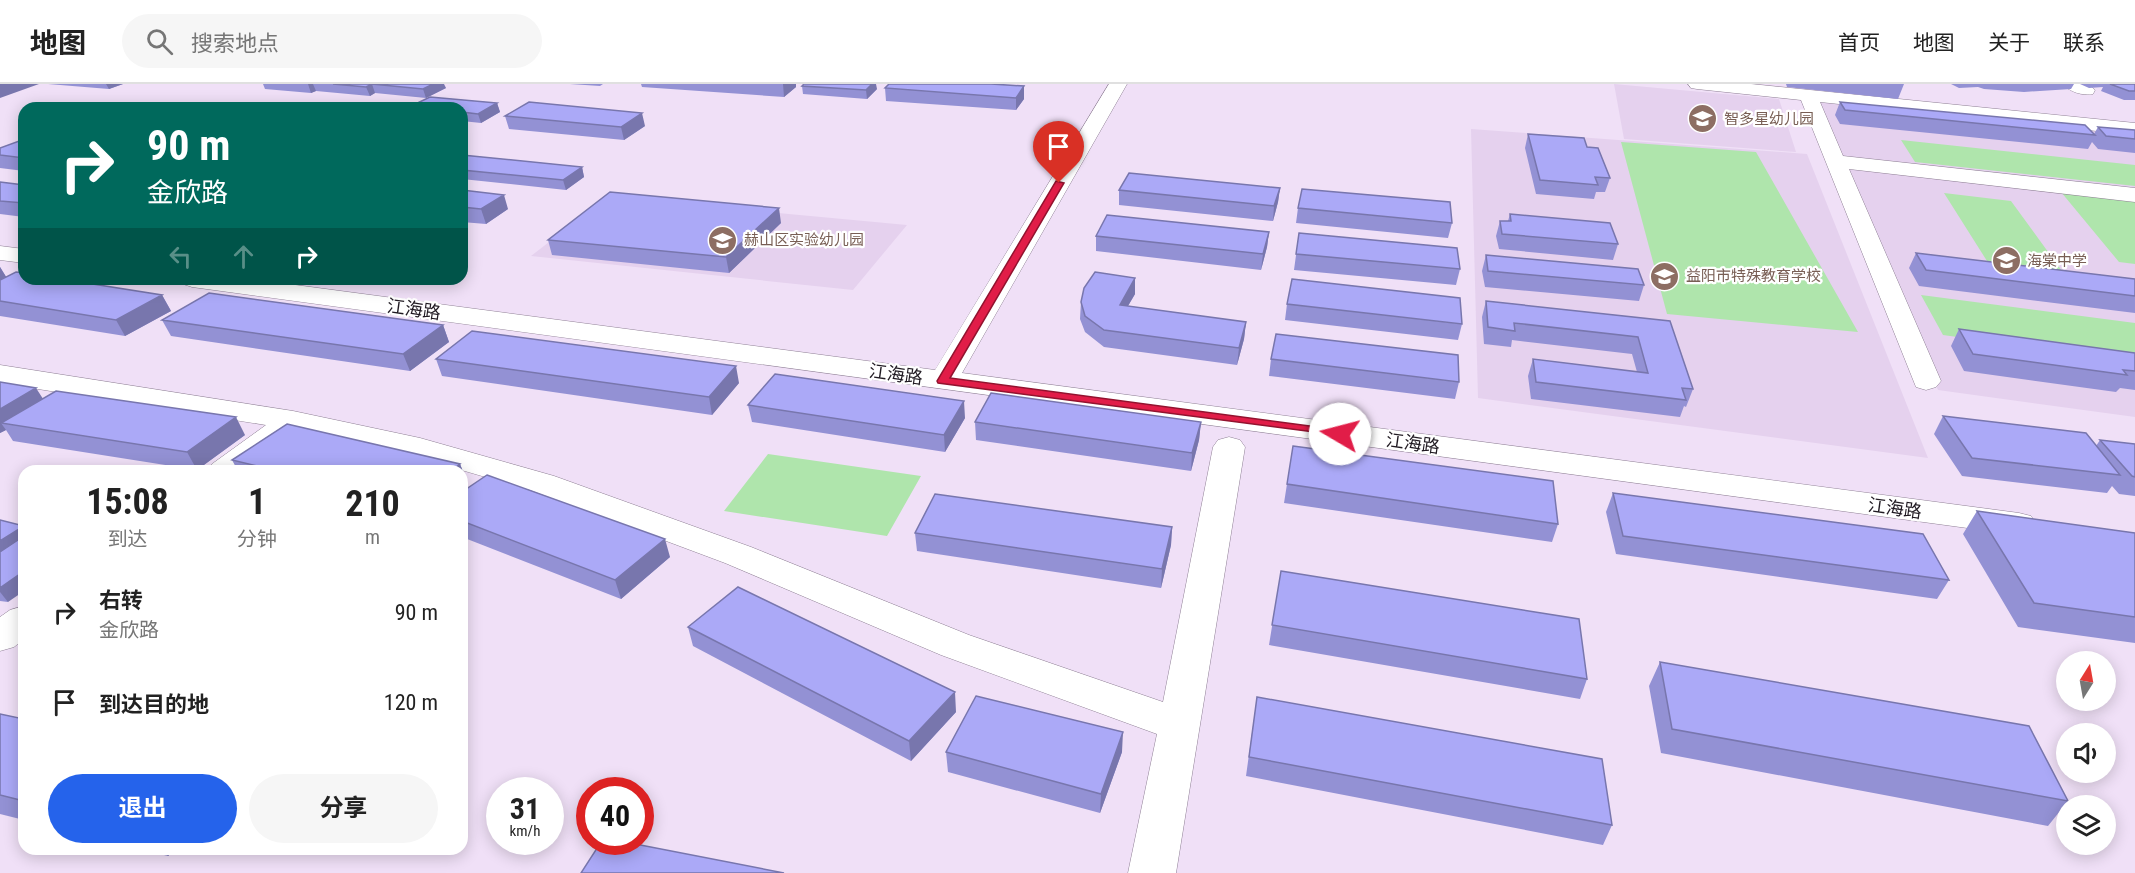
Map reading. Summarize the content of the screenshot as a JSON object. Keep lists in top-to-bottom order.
{
  "streets": {
    "street": ["江海路"]
  },
  "places": {
    "school or university": [
      "智多星幼儿园",
      "赫山区实验幼儿园",
      "海棠中学",
      "益阳市特殊教育学校"
    ]
  },
  "north": "top",
  "page": {
    "header": "地图",
    "search": "搜索地点",
    "nav": [
      "首页",
      "地图",
      "关于",
      "联系"
    ],
    "turn": ["90 m", "金欣路"],
    "eta": [
      "15:08",
      "到达",
      "1",
      "分钟",
      "210",
      "m"
    ],
    "list": [
      {
        "name": "右转",
        "note": "金欣路",
        "value": "90 m"
      },
      {
        "name": "到达目的地",
        "value": "120 m"
      }
    ],
    "buttons": ["退出", "分享"],
    "speed": "31 km/h",
    "limit": "40"
  }
}
